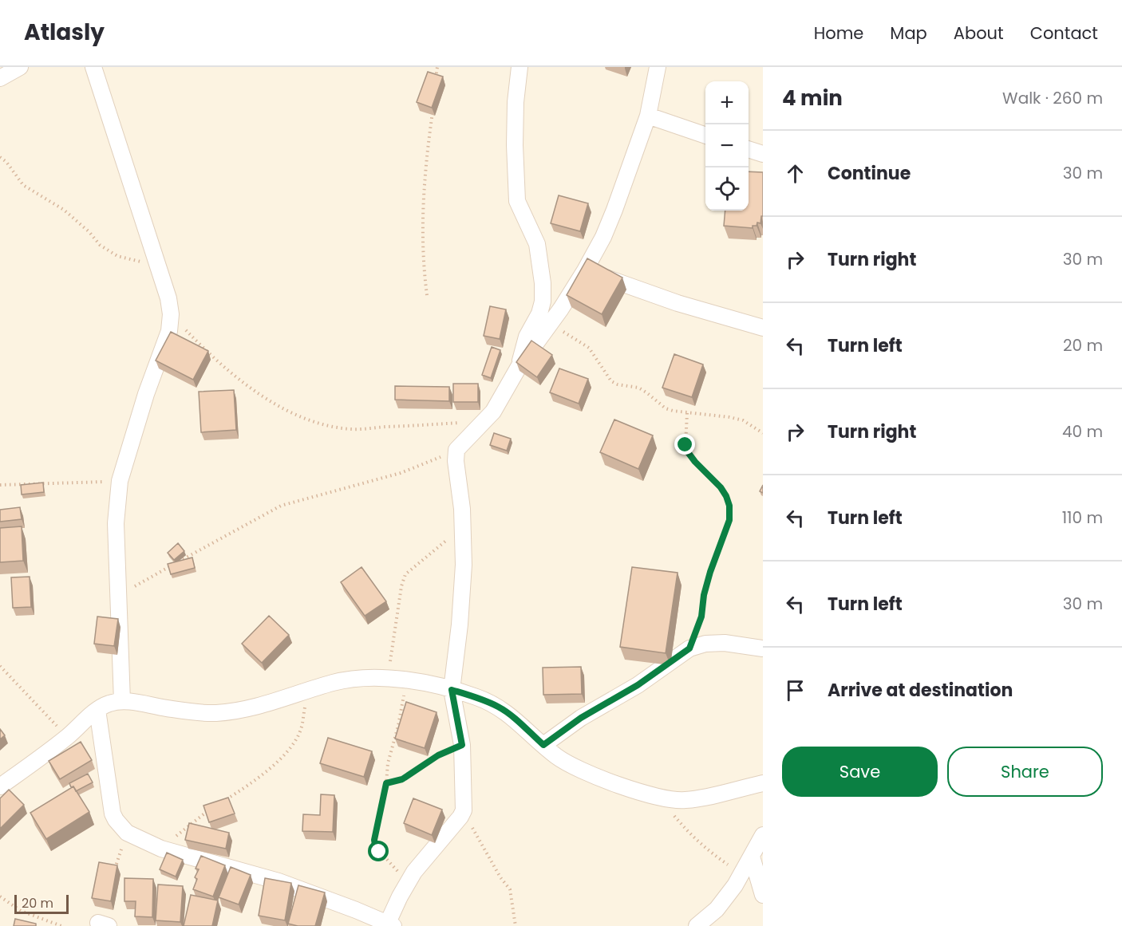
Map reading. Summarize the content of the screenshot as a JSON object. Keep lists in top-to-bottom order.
{
  "scale_bar": "20 m",
  "page": {
    "header": "Atlasly",
    "nav": [
      "Home",
      "Map",
      "About",
      "Contact"
    ],
    "heading": ["4 min", "Walk · 260 m"],
    "map_buttons": ["+", "−"],
    "list": [
      ["Continue", "30 m"],
      ["Turn right", "30 m"],
      ["Turn left", "20 m"],
      ["Turn right", "40 m"],
      ["Turn left", "110 m"],
      ["Turn left", "30 m"],
      "Arrive at destination"
    ],
    "buttons": ["Save", "Share"],
    "scale": "20 m"
  }
}
